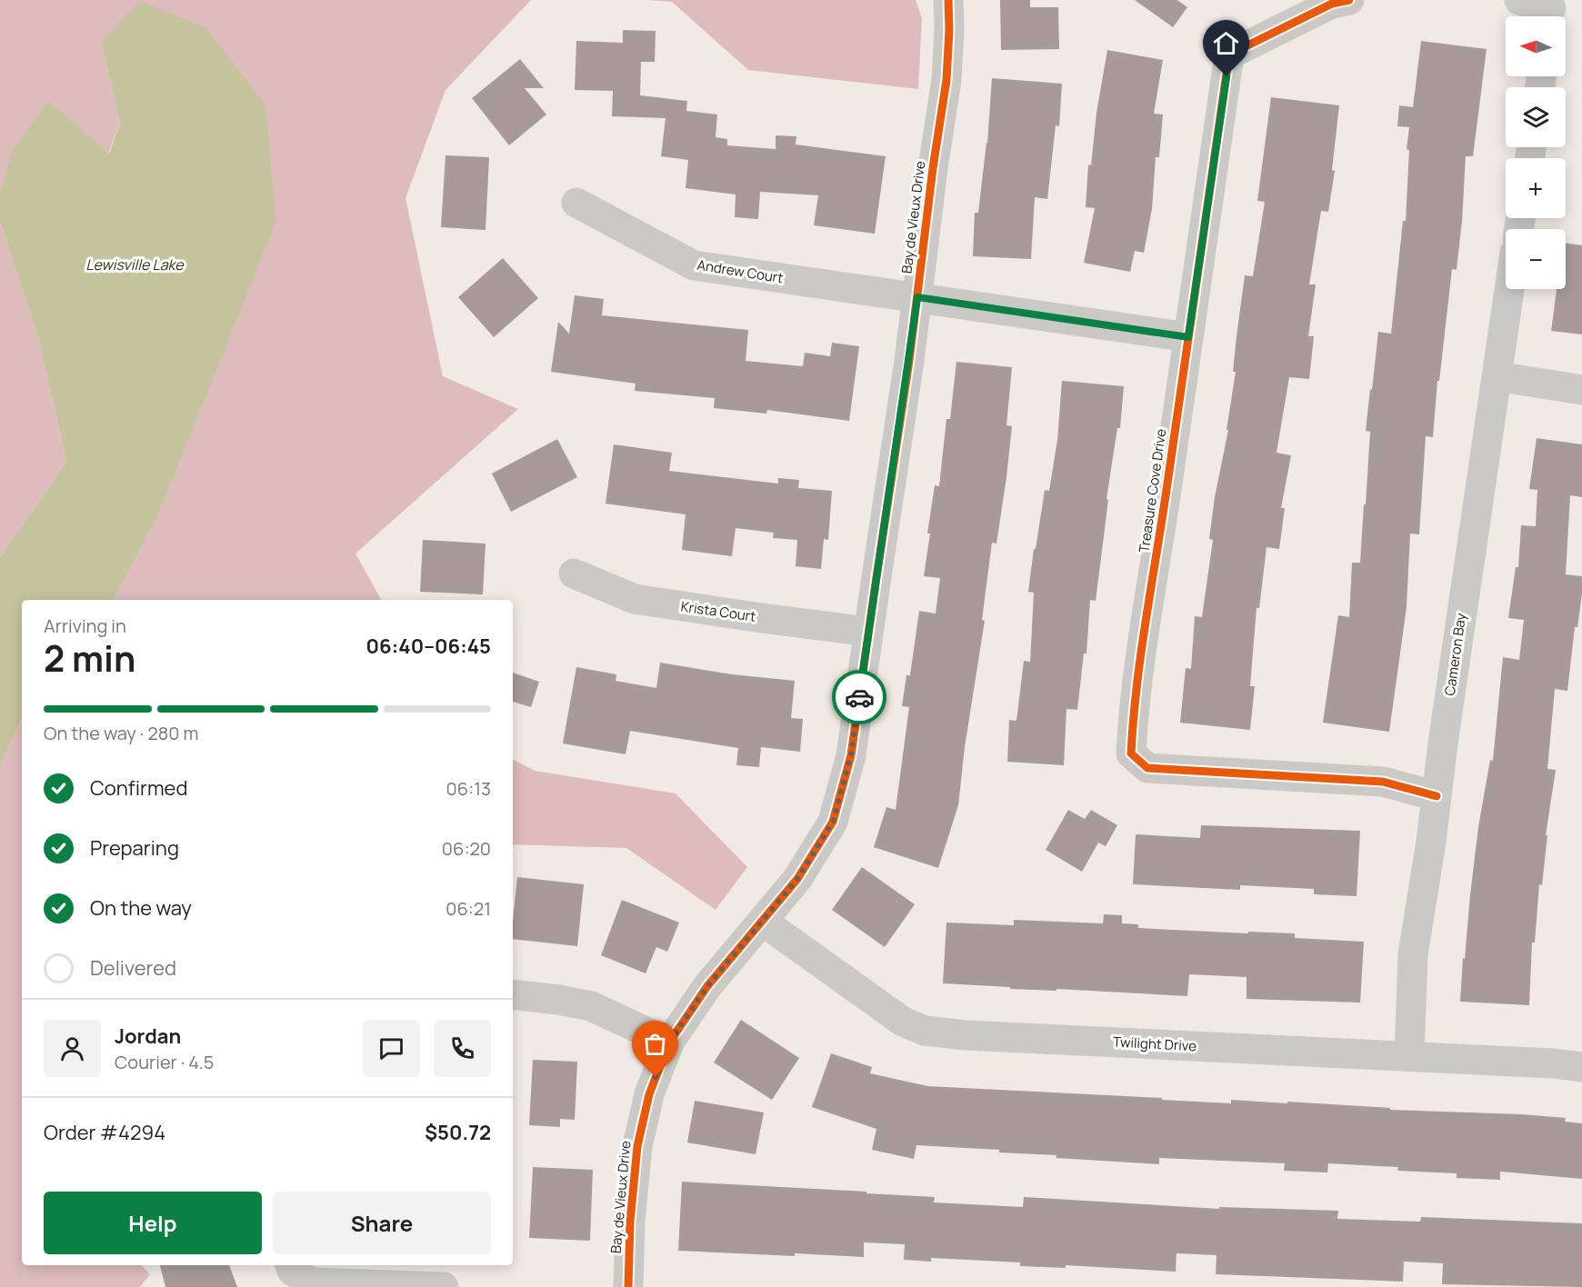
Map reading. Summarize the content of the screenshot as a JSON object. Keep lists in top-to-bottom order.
{
  "streets": {
    "street": [
      "Bay de Vieux Drive",
      "Andrew Court",
      "Treasure Cove Drive",
      "Krista Court",
      "Cameron Bay",
      "Twilight Drive"
    ]
  },
  "crossings": [
    ["Bay de Vieux Drive", "Andrew Court"],
    ["Bay de Vieux Drive", "Krista Court"],
    ["Bay de Vieux Drive", "Twilight Drive"],
    ["Andrew Court", "Treasure Cove Drive"],
    ["Treasure Cove Drive", "Cameron Bay"],
    ["Cameron Bay", "Twilight Drive"]
  ],
  "water": ["Lewisville Lake"],
  "north": "left",
  "page": {
    "map_buttons": ["+", "−"],
    "heading": ["2 min", "Arriving in", "06:40–06:45"],
    "panel": [
      "Jordan",
      "Courier · 4.5",
      "Order #4294",
      "$50.72"
    ],
    "bar": "On the way · 280 m",
    "list": [
      ["Confirmed", "06:13"],
      ["Preparing", "06:20"],
      ["On the way", "06:21"],
      "Delivered"
    ],
    "buttons": ["Help", "Share"]
  }
}
